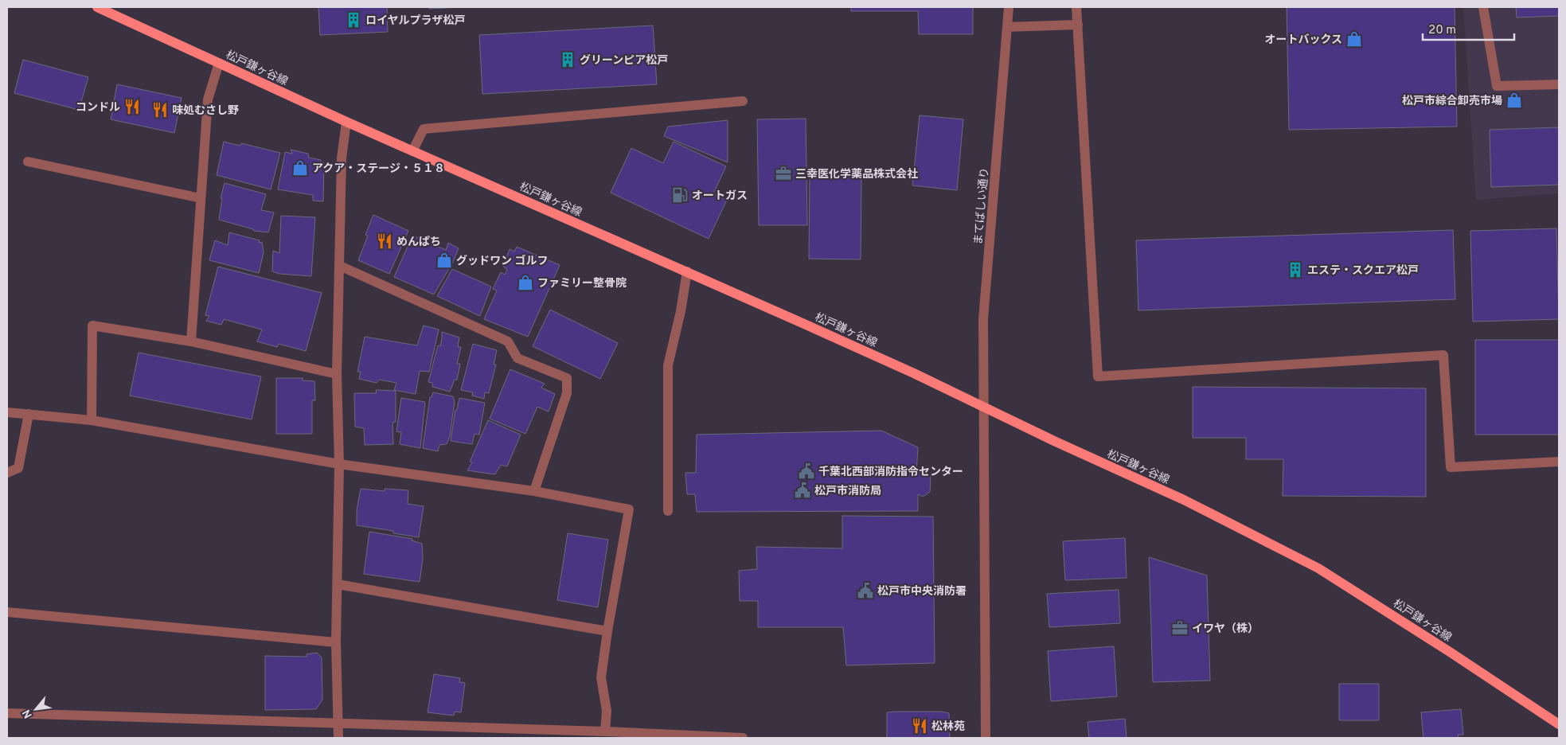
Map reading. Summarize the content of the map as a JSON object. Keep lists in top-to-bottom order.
{
  "streets": {
    "main road": ["松戸鎌ヶ谷線"],
    "street": ["まてばしい通り"]
  },
  "crossings": [
    ["松戸鎌ヶ谷線", "まてばしい通り"]
  ],
  "places": {
    "building": ["ロイヤルプラザ松戸", "グリーンピア松戸", "エステ・スクエア松戸"],
    "shop": [
      "オートバックス",
      "松戸市綜合卸売市場",
      "アクア・ステージ・５１８",
      "グッドワン ゴルフ",
      "ファミリー整骨院"
    ],
    "restaurant": [
      "コンドル",
      "味処むさし野",
      "めんぱち",
      "松林苑"
    ],
    "office": ["三幸医化学薬品株式会社", "イワヤ（株）"],
    "fuel station": ["オートガス"],
    "public building": ["千葉北西部消防指令センター", "松戸市消防局", "松戸市中央消防署"]
  },
  "scale_bar": "20 m",
  "north": "bottom left"
}
